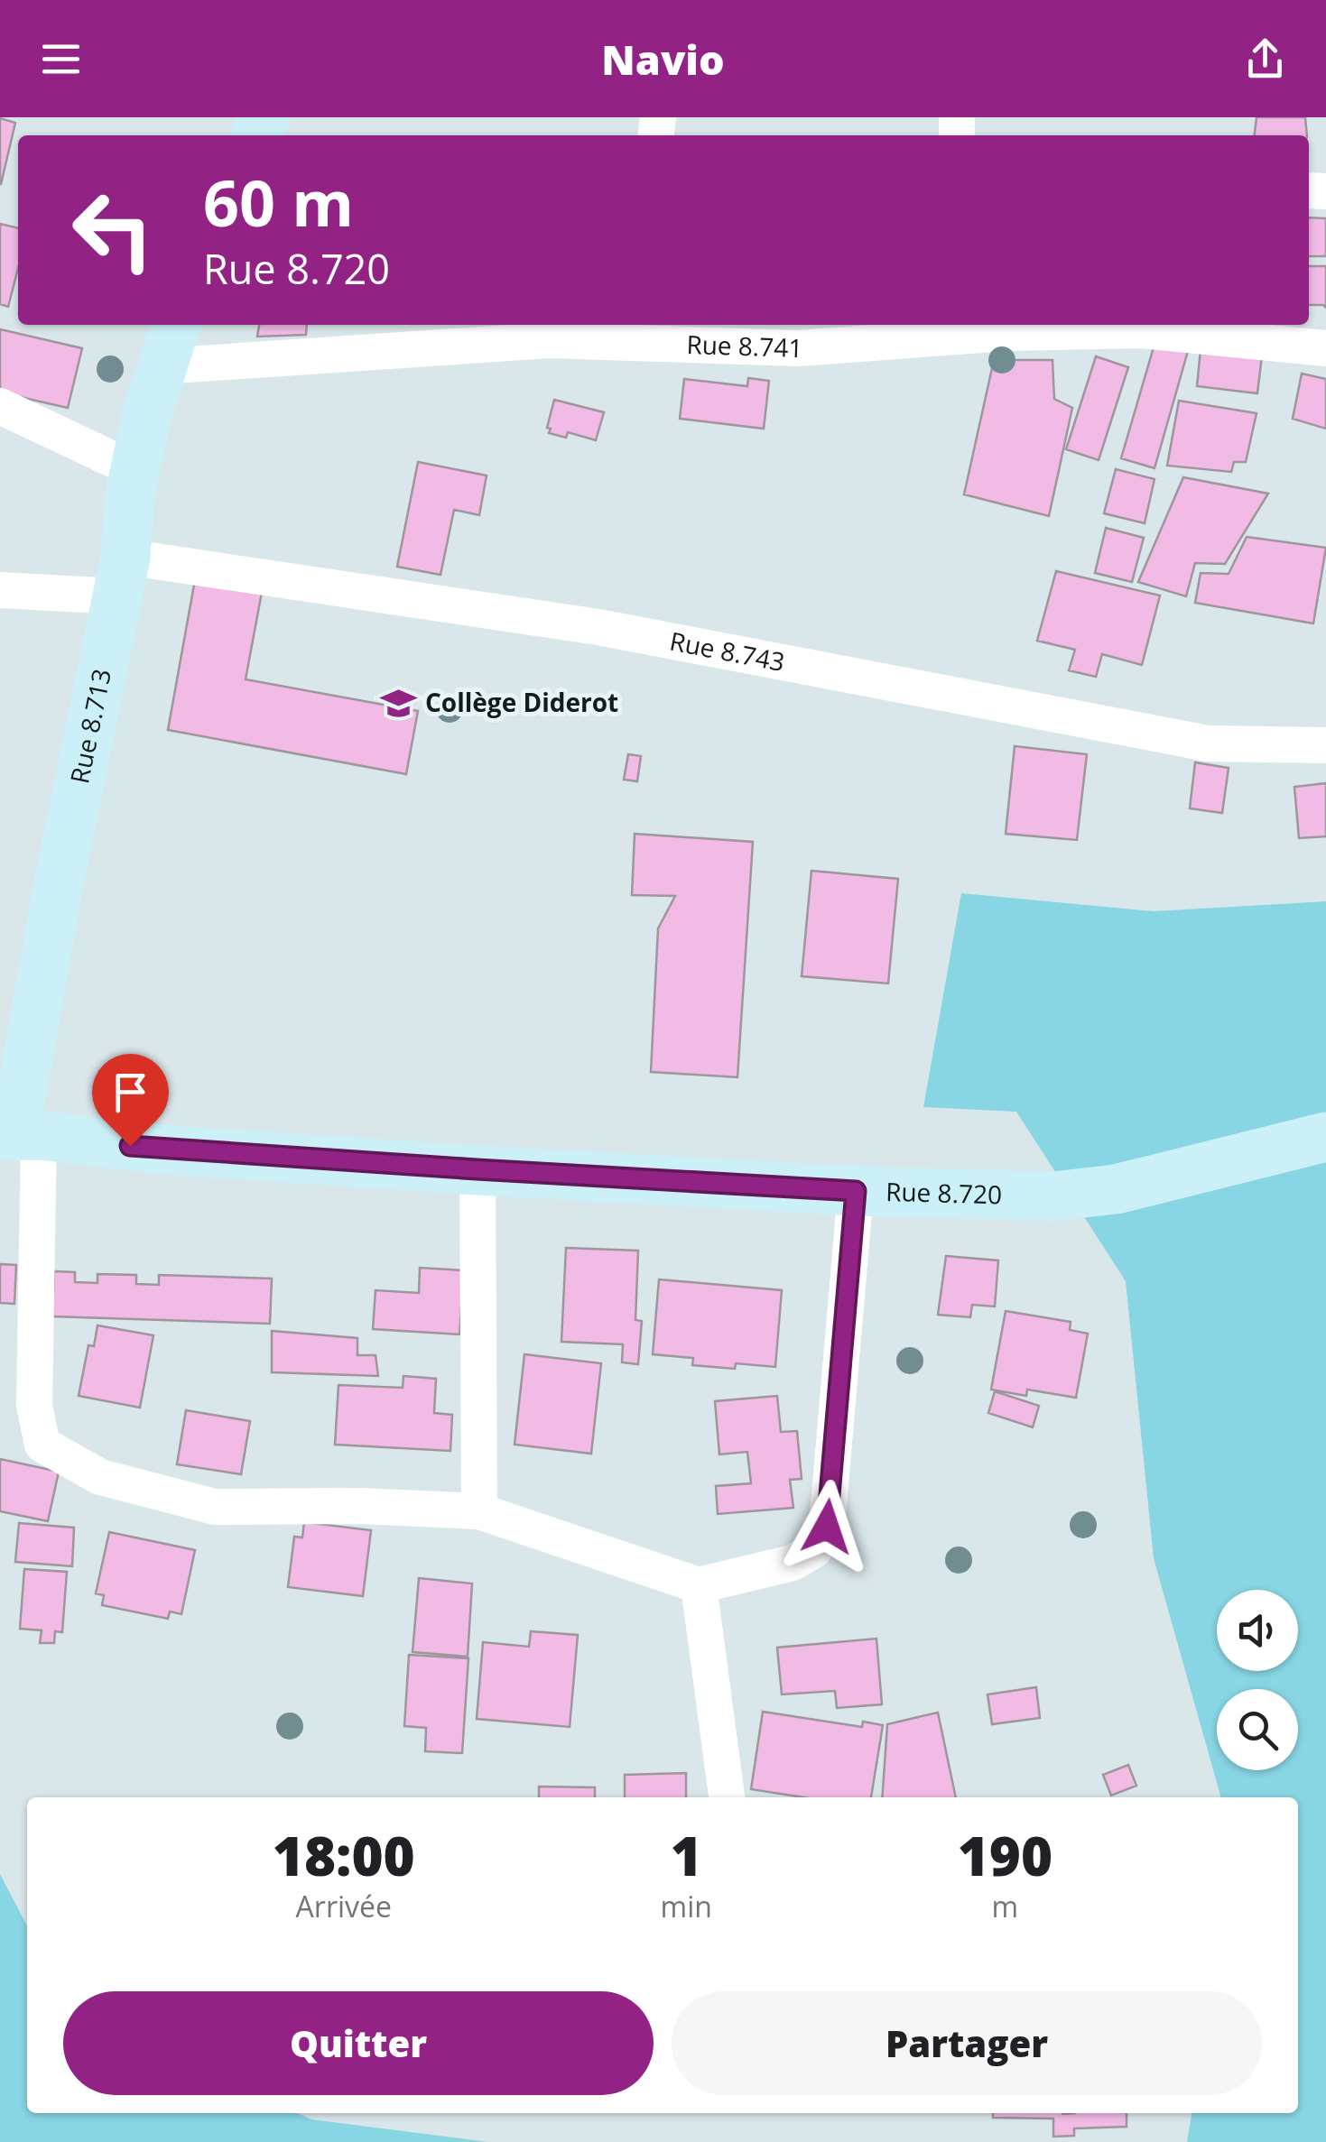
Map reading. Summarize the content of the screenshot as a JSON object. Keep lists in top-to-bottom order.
{
  "streets": {
    "main road": ["Rue 8.713", "Rue 8.720"],
    "street": ["Rue 8.741", "Rue 8.743"]
  },
  "crossings": [
    ["Rue 8.741", "Rue 8.713"],
    ["Rue 8.743", "Rue 8.713"],
    ["Rue 8.713", "Rue 8.720"]
  ],
  "places": {
    "school or university": ["Collège Diderot"]
  },
  "page": {
    "header": "Navio",
    "turn": ["60 m", "Rue 8.720"],
    "eta": [
      "18:00",
      "Arrivée",
      "1",
      "min",
      "190",
      "m"
    ],
    "buttons": ["Quitter", "Partager"]
  }
}
